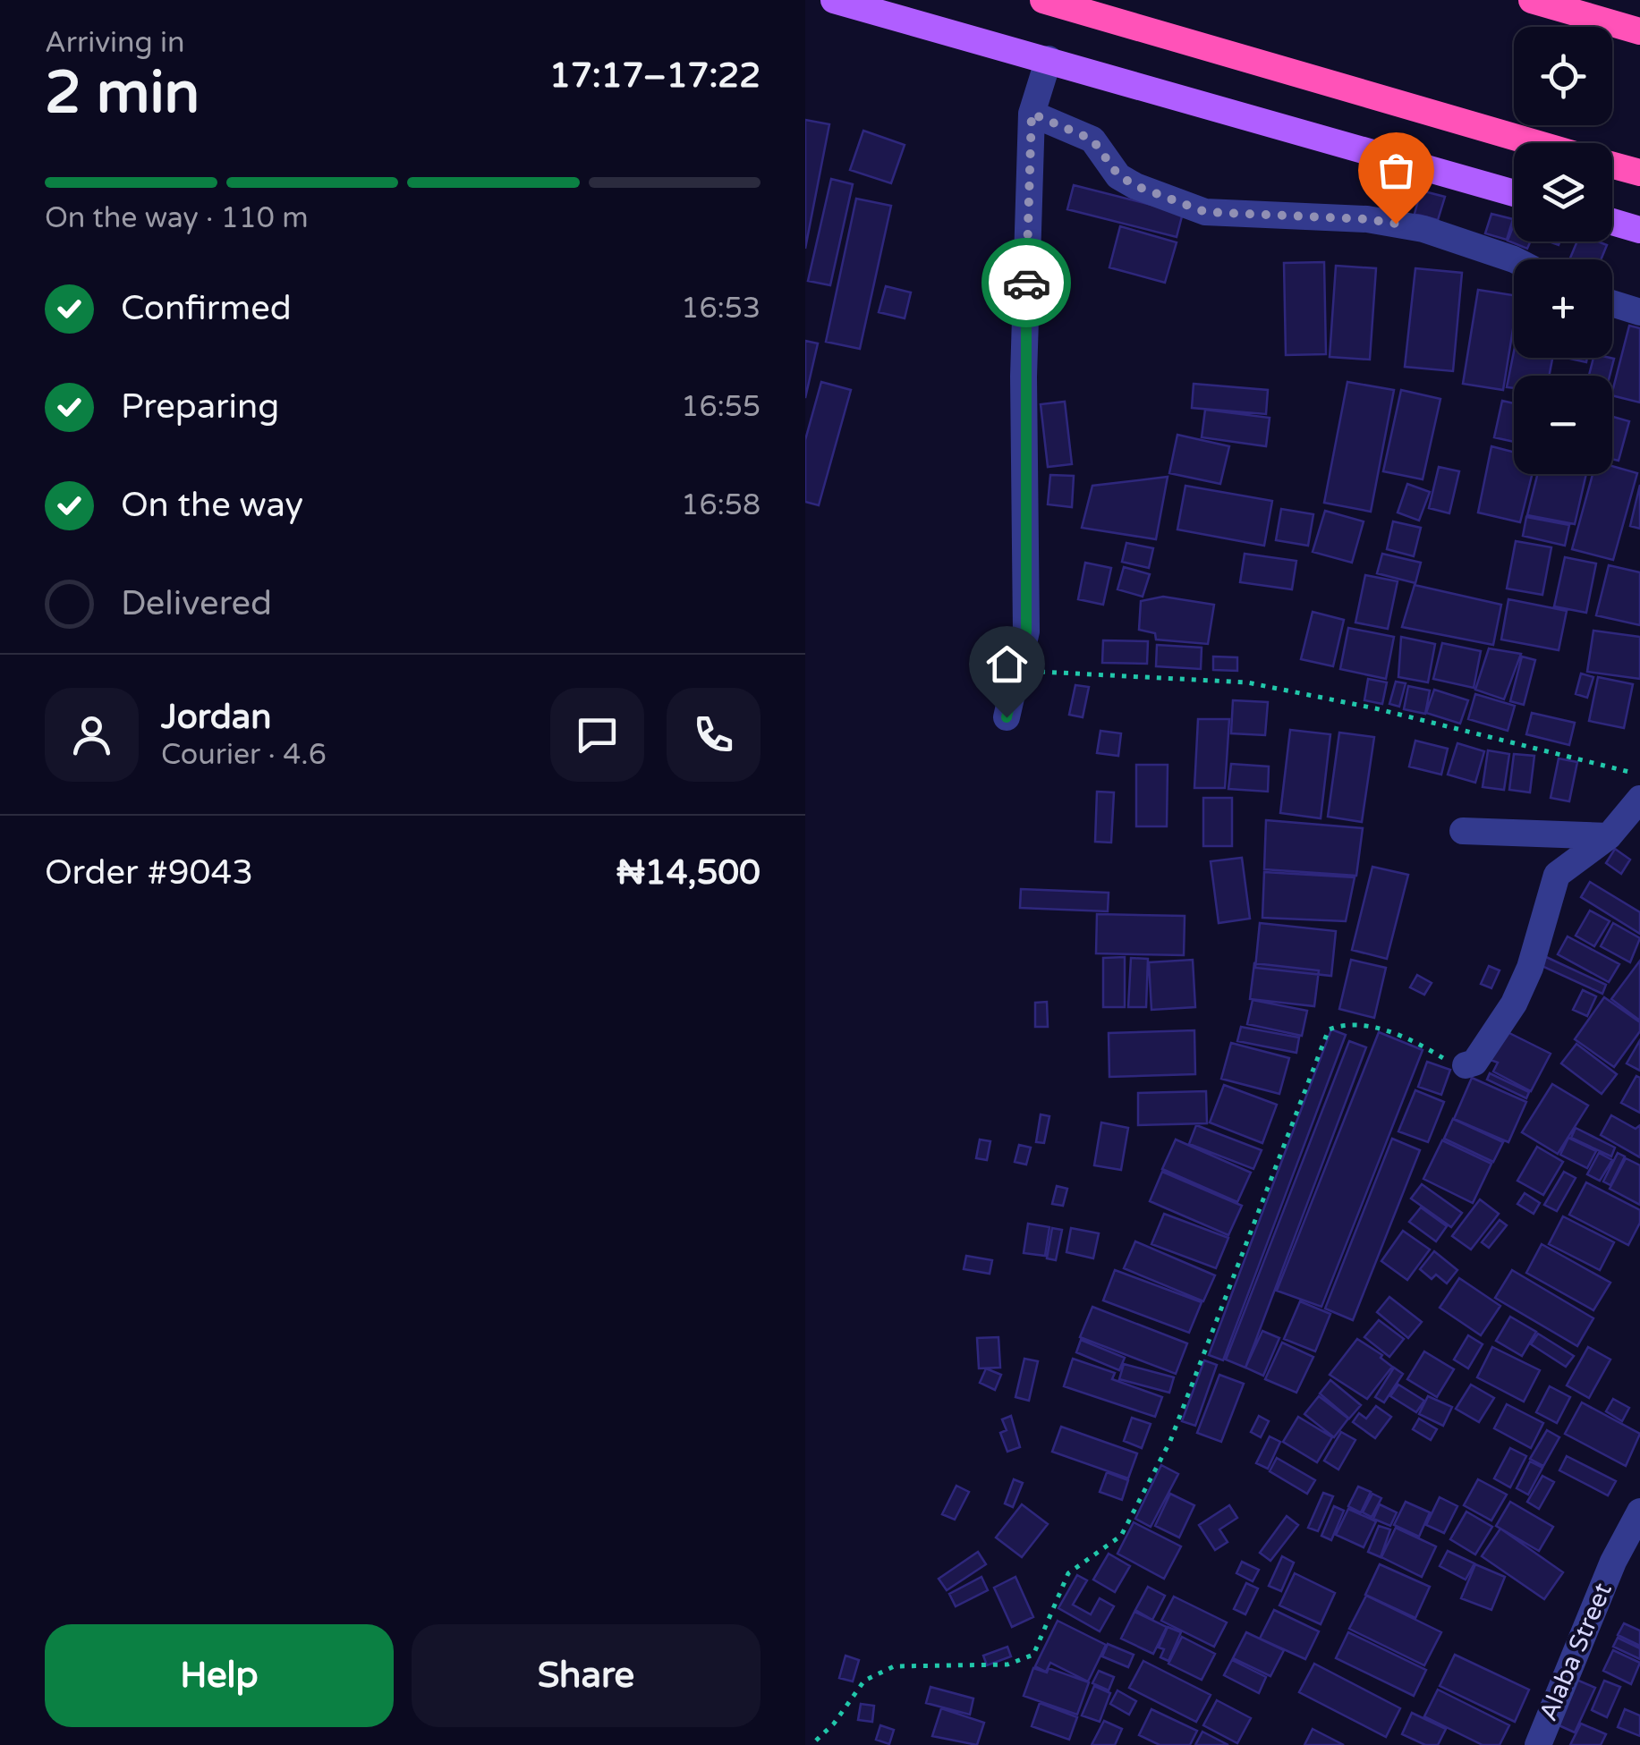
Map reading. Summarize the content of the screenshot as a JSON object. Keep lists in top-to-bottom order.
{
  "streets": {
    "street": ["Alaba Street"]
  },
  "page": {
    "heading": ["2 min", "Arriving in", "17:17–17:22"],
    "panel": [
      "Jordan",
      "Courier · 4.6",
      "Order #9043",
      "₦14,500"
    ],
    "map_buttons": ["+", "−"],
    "bar": "On the way · 110 m",
    "list": [
      ["Confirmed", "16:53"],
      ["Preparing", "16:55"],
      ["On the way", "16:58"],
      "Delivered"
    ],
    "buttons": ["Help", "Share"]
  }
}
